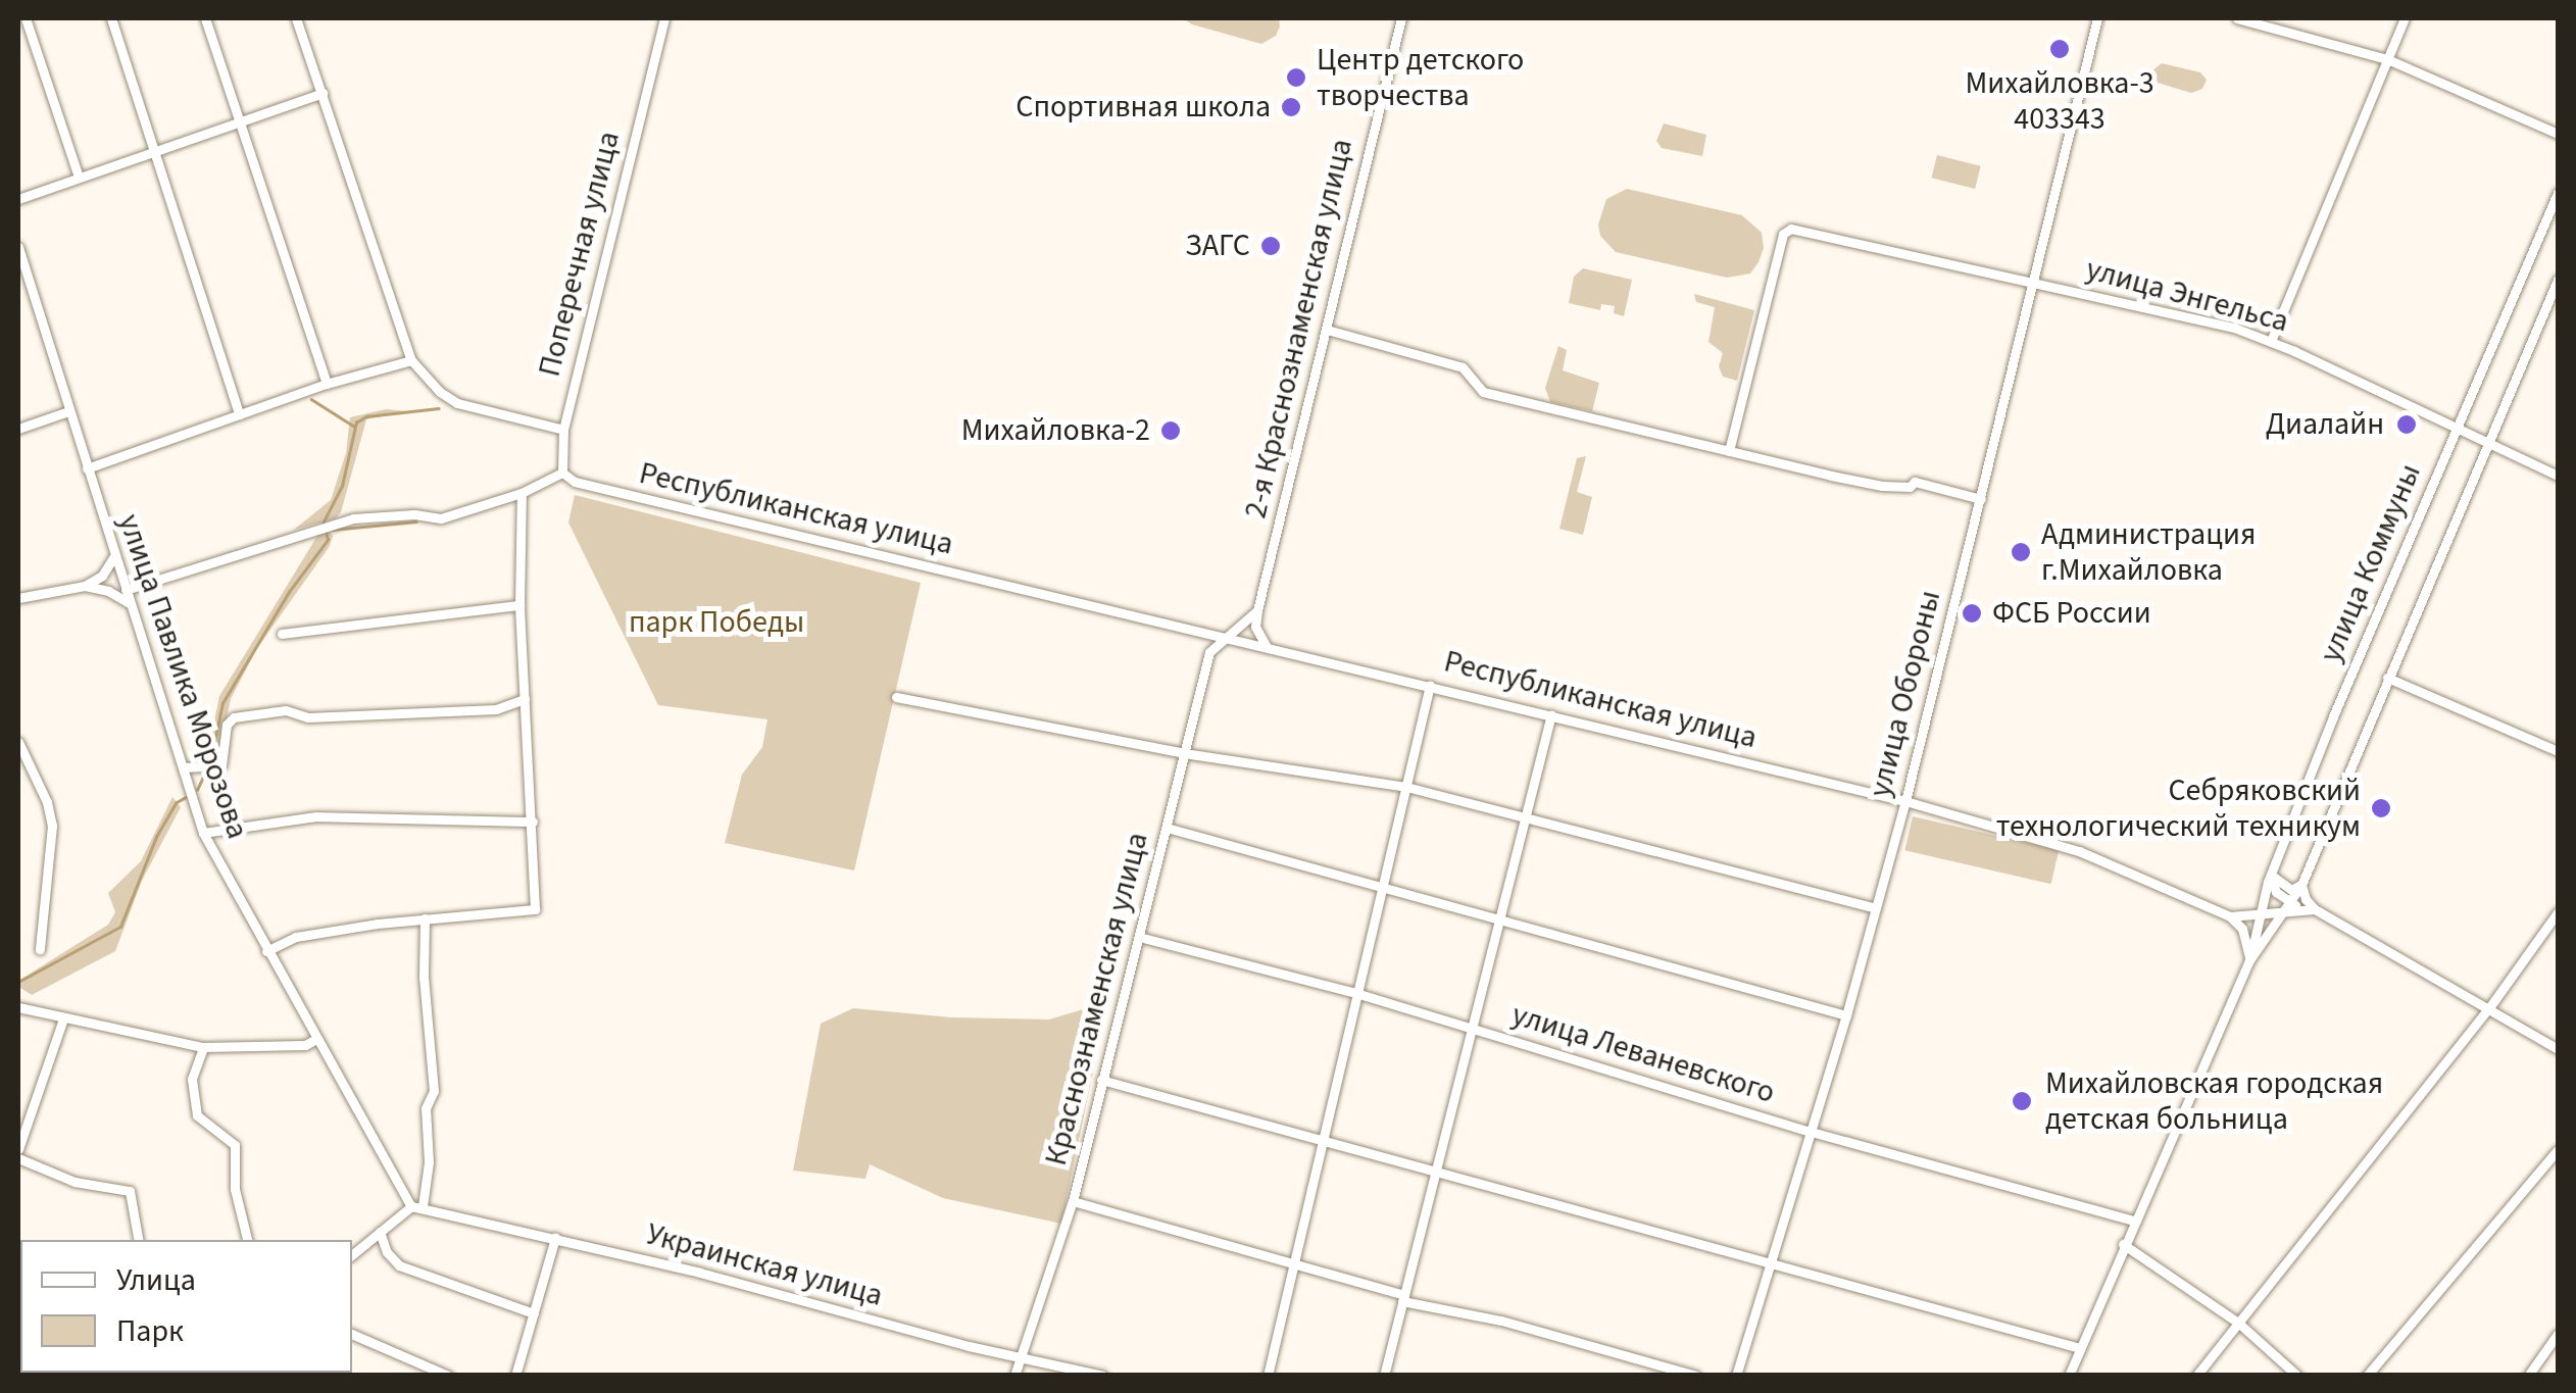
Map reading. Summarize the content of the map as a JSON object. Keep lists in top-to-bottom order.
{
  "streets": {
    "street": [
      "Поперечная улица",
      "улица Энгельса",
      "2-я Краснознаменская улица",
      "Республиканская улица",
      "улица Коммуны",
      "улица Павлика Морозова",
      "улица Обороны",
      "Краснознаменская улица",
      "улица Леваневского",
      "Украинская улица"
    ]
  },
  "crossings": [
    ["Поперечная улица", "Республиканская улица"],
    ["улица Энгельса", "улица Коммуны"],
    ["улица Энгельса", "улица Обороны"],
    ["Республиканская улица", "улица Коммуны"],
    ["Республиканская улица", "улица Обороны"],
    ["Республиканская улица", "Краснознаменская улица"],
    ["улица Коммуны", "улица Леваневского"],
    ["улица Павлика Морозова", "Украинская улица"],
    ["улица Обороны", "улица Леваневского"],
    ["Краснознаменская улица", "улица Леваневского"],
    ["Краснознаменская улица", "Украинская улица"]
  ],
  "parks": ["парк Победы"],
  "places": [
    "Михайловка-3 403343",
    "Центр детского творчества",
    "Спортивная школа",
    "ЗАГС",
    "Диалайн",
    "Михайловка-2",
    "Администрация г.Михайловка",
    "ФСБ России",
    "Себряковский технологический техникум",
    "Михайловская городская детская больница"
  ],
  "legend": ["Улица", "Парк"]
}
